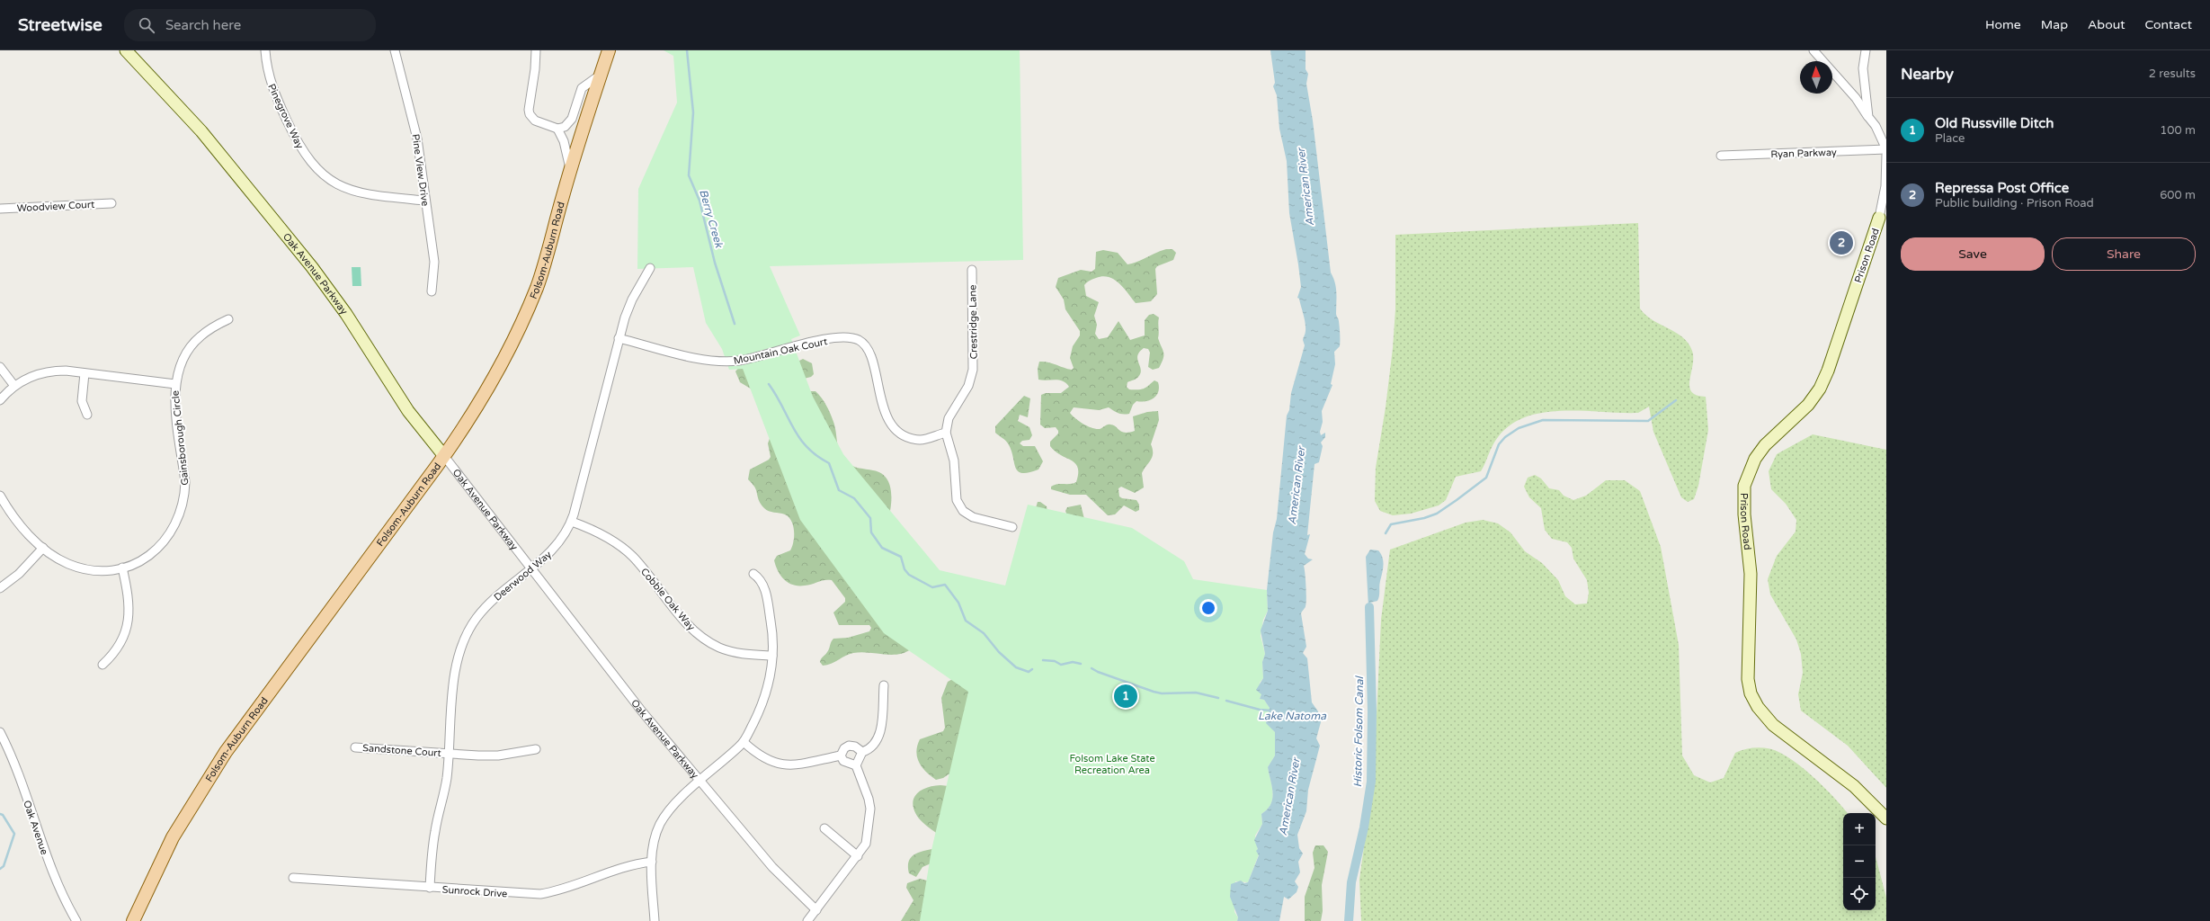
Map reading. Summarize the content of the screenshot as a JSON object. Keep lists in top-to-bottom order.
{
  "streets": {
    "main road": ["Folsom-Auburn Road"],
    "street": [
      "Pinegrove Way",
      "Ryan Parkway",
      "Pine View Drive",
      "Woodview Court",
      "Prison Road",
      "Oak Avenue Parkway",
      "Crestridge Lane",
      "Mountain Oak Court",
      "Gainsborough Circle",
      "Deerwood Way",
      "Cobble Oak Way",
      "Sandstone Court",
      "Oak Avenue",
      "Sunrock Drive"
    ]
  },
  "crossings": [
    ["Pinegrove Way", "Pine View Drive"],
    ["Folsom-Auburn Road", "Oak Avenue Parkway"],
    ["Oak Avenue Parkway", "Deerwood Way"],
    ["Crestridge Lane", "Mountain Oak Court"],
    ["Mountain Oak Court", "Deerwood Way"],
    ["Deerwood Way", "Cobble Oak Way"],
    ["Deerwood Way", "Sandstone Court"],
    ["Deerwood Way", "Sunrock Drive"]
  ],
  "water": [
    "American River",
    "Berry Creek",
    "Lake Natoma",
    "Historic Folsom Canal"
  ],
  "parks": ["Folsom Lake State Recreation Area"],
  "north": "top",
  "page": {
    "header": "Streetwise",
    "search": "Search here",
    "nav": [
      "Home",
      "Map",
      "About",
      "Contact"
    ],
    "heading": ["Nearby", "2 results"],
    "list": [
      {
        "mark": "1",
        "name": "Old Russville Ditch",
        "note": "Place",
        "value": "100 m"
      },
      {
        "mark": "2",
        "name": "Repressa Post Office",
        "note": "Public building · Prison Road",
        "value": "600 m"
      }
    ],
    "buttons": ["Save", "Share"],
    "pins": ["2", "1"],
    "map_buttons": ["+", "−"]
  }
}
